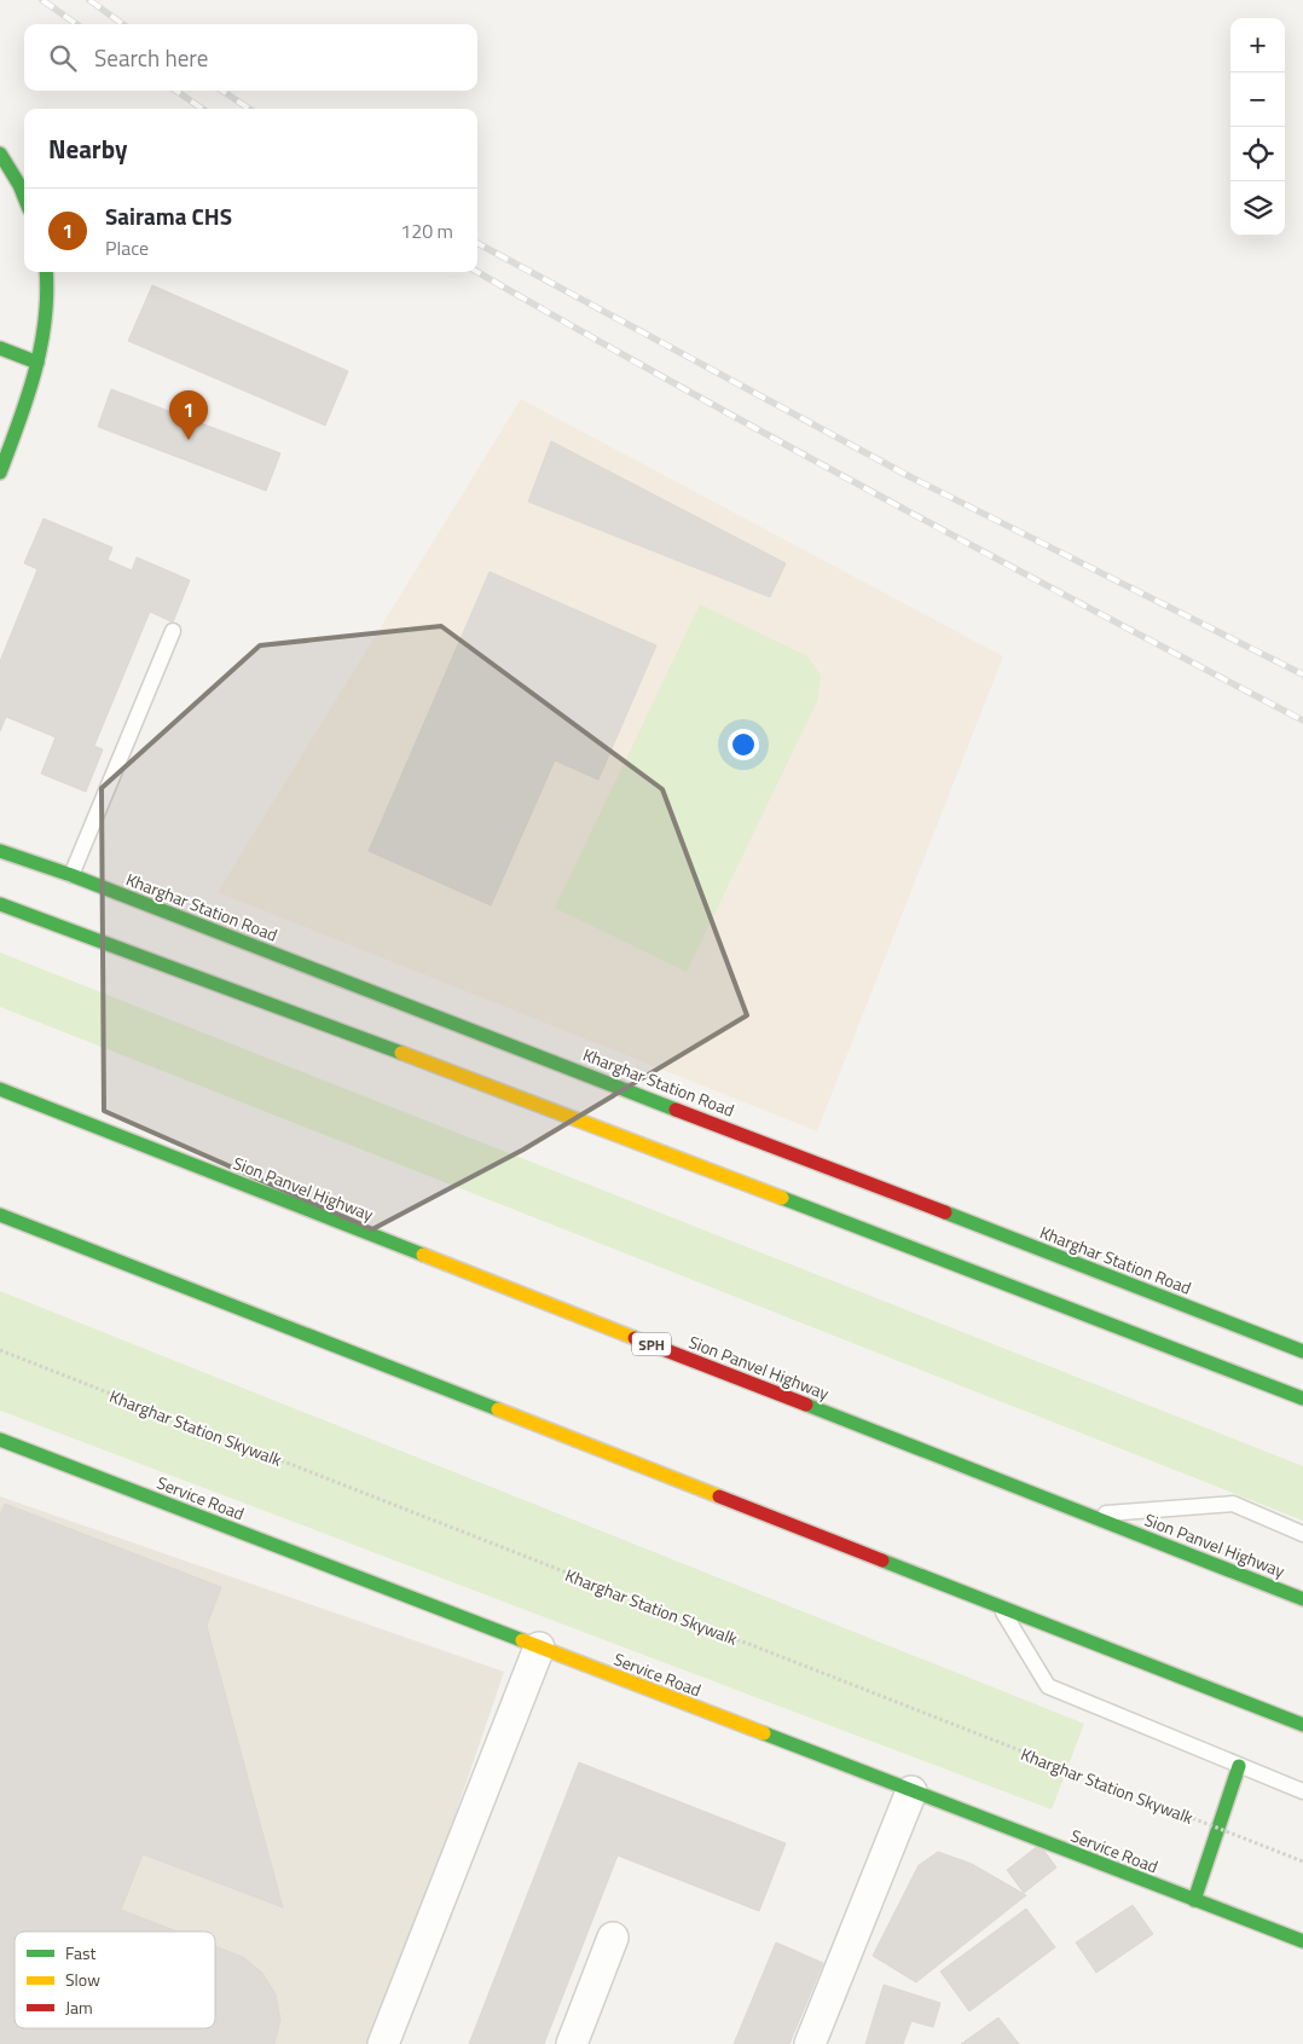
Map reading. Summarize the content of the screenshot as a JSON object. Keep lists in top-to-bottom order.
{
  "streets": {
    "main road": [
      "Kharghar Station Road",
      "Sion Panvel Highway",
      "SPH",
      "Service Road"
    ],
    "path": ["Kharghar Station Skywalk"]
  },
  "legend": ["Fast", "Slow", "Jam"],
  "page": {
    "map_buttons": ["+", "−"],
    "search": "Search here",
    "heading": "Nearby",
    "list": [
      {
        "mark": "1",
        "name": "Sairama CHS",
        "note": "Place",
        "value": "120 m"
      }
    ],
    "pins": "1"
  }
}
